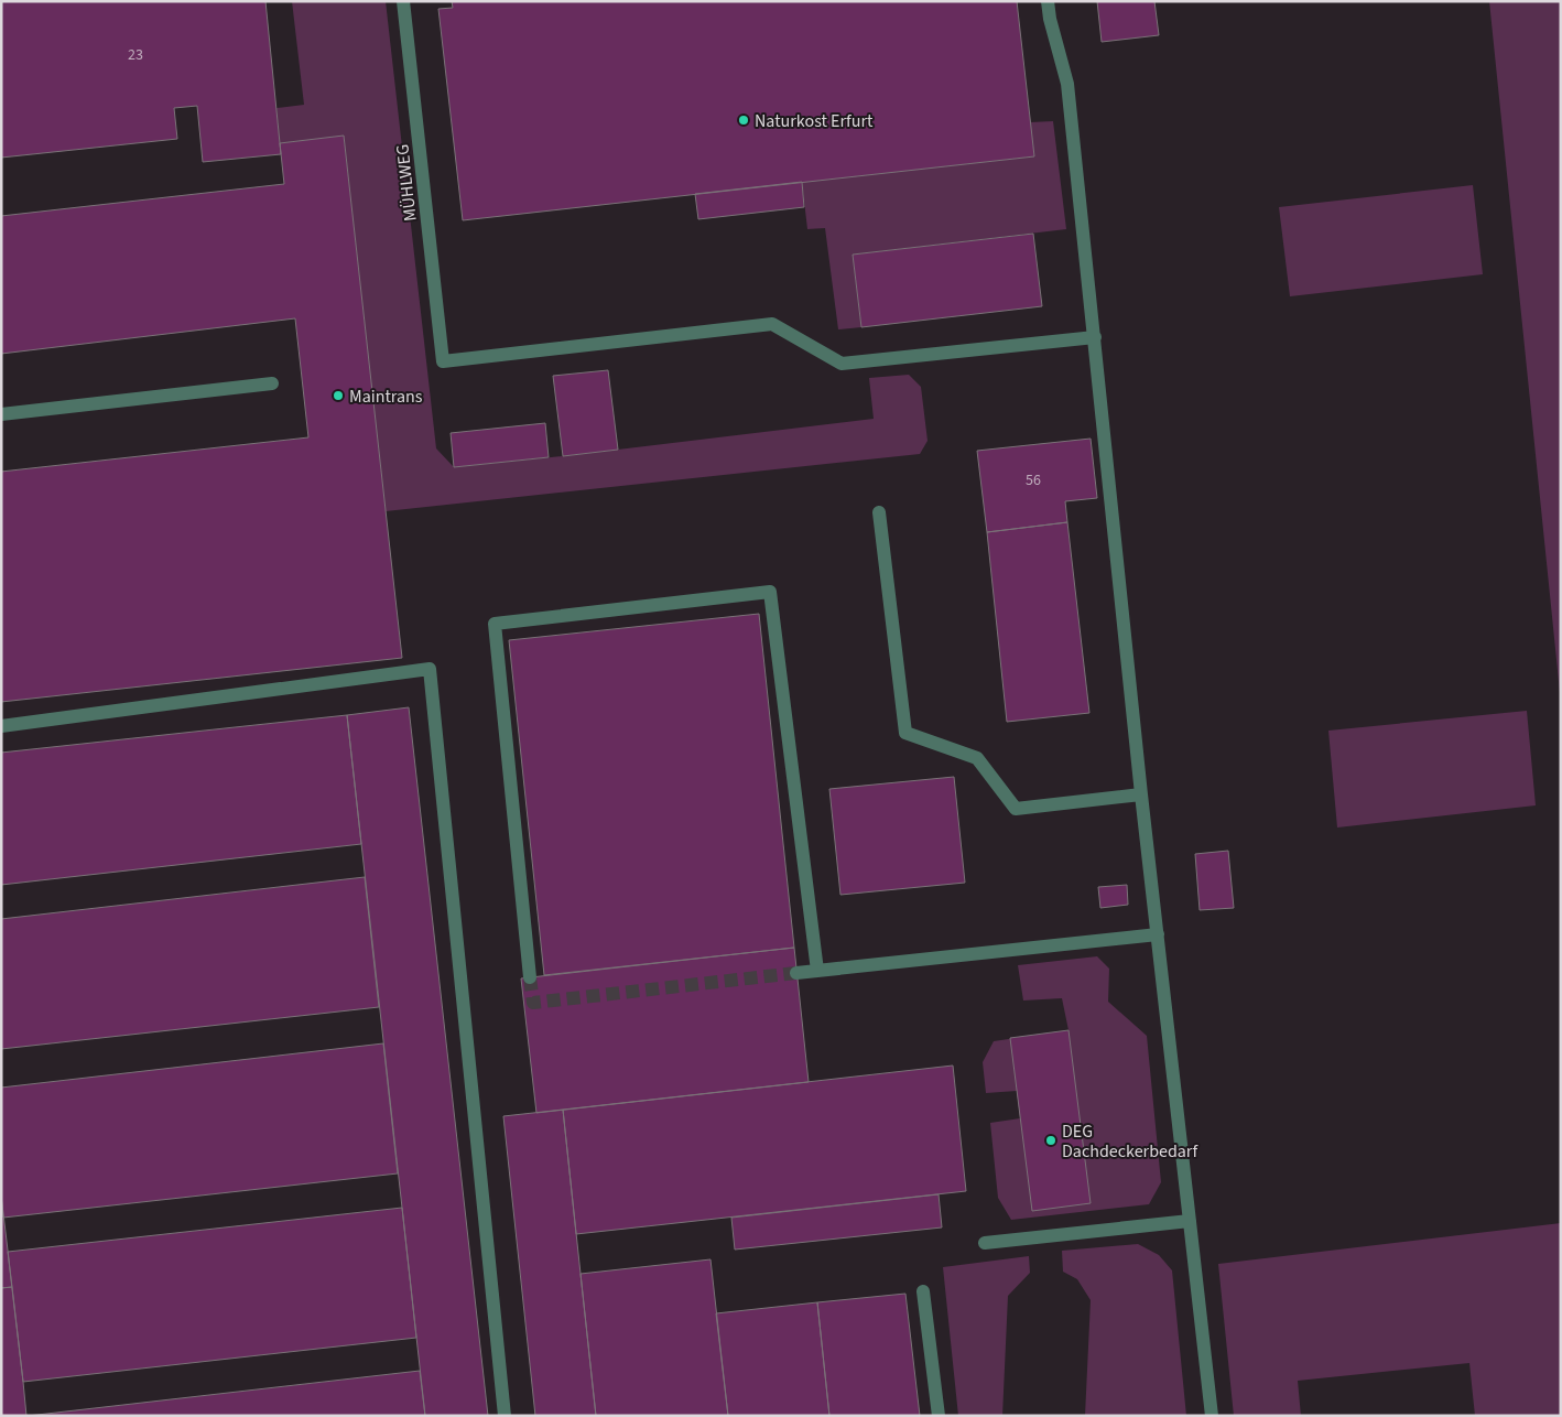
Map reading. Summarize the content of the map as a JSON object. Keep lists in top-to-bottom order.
{
  "streets": {
    "lane": ["MÜHLWEG"]
  },
  "places": ["Naturkost Erfurt", "Maintrans", "DEG Dachdeckerbedarf"],
  "house_numbers": ["23", "56"]
}
